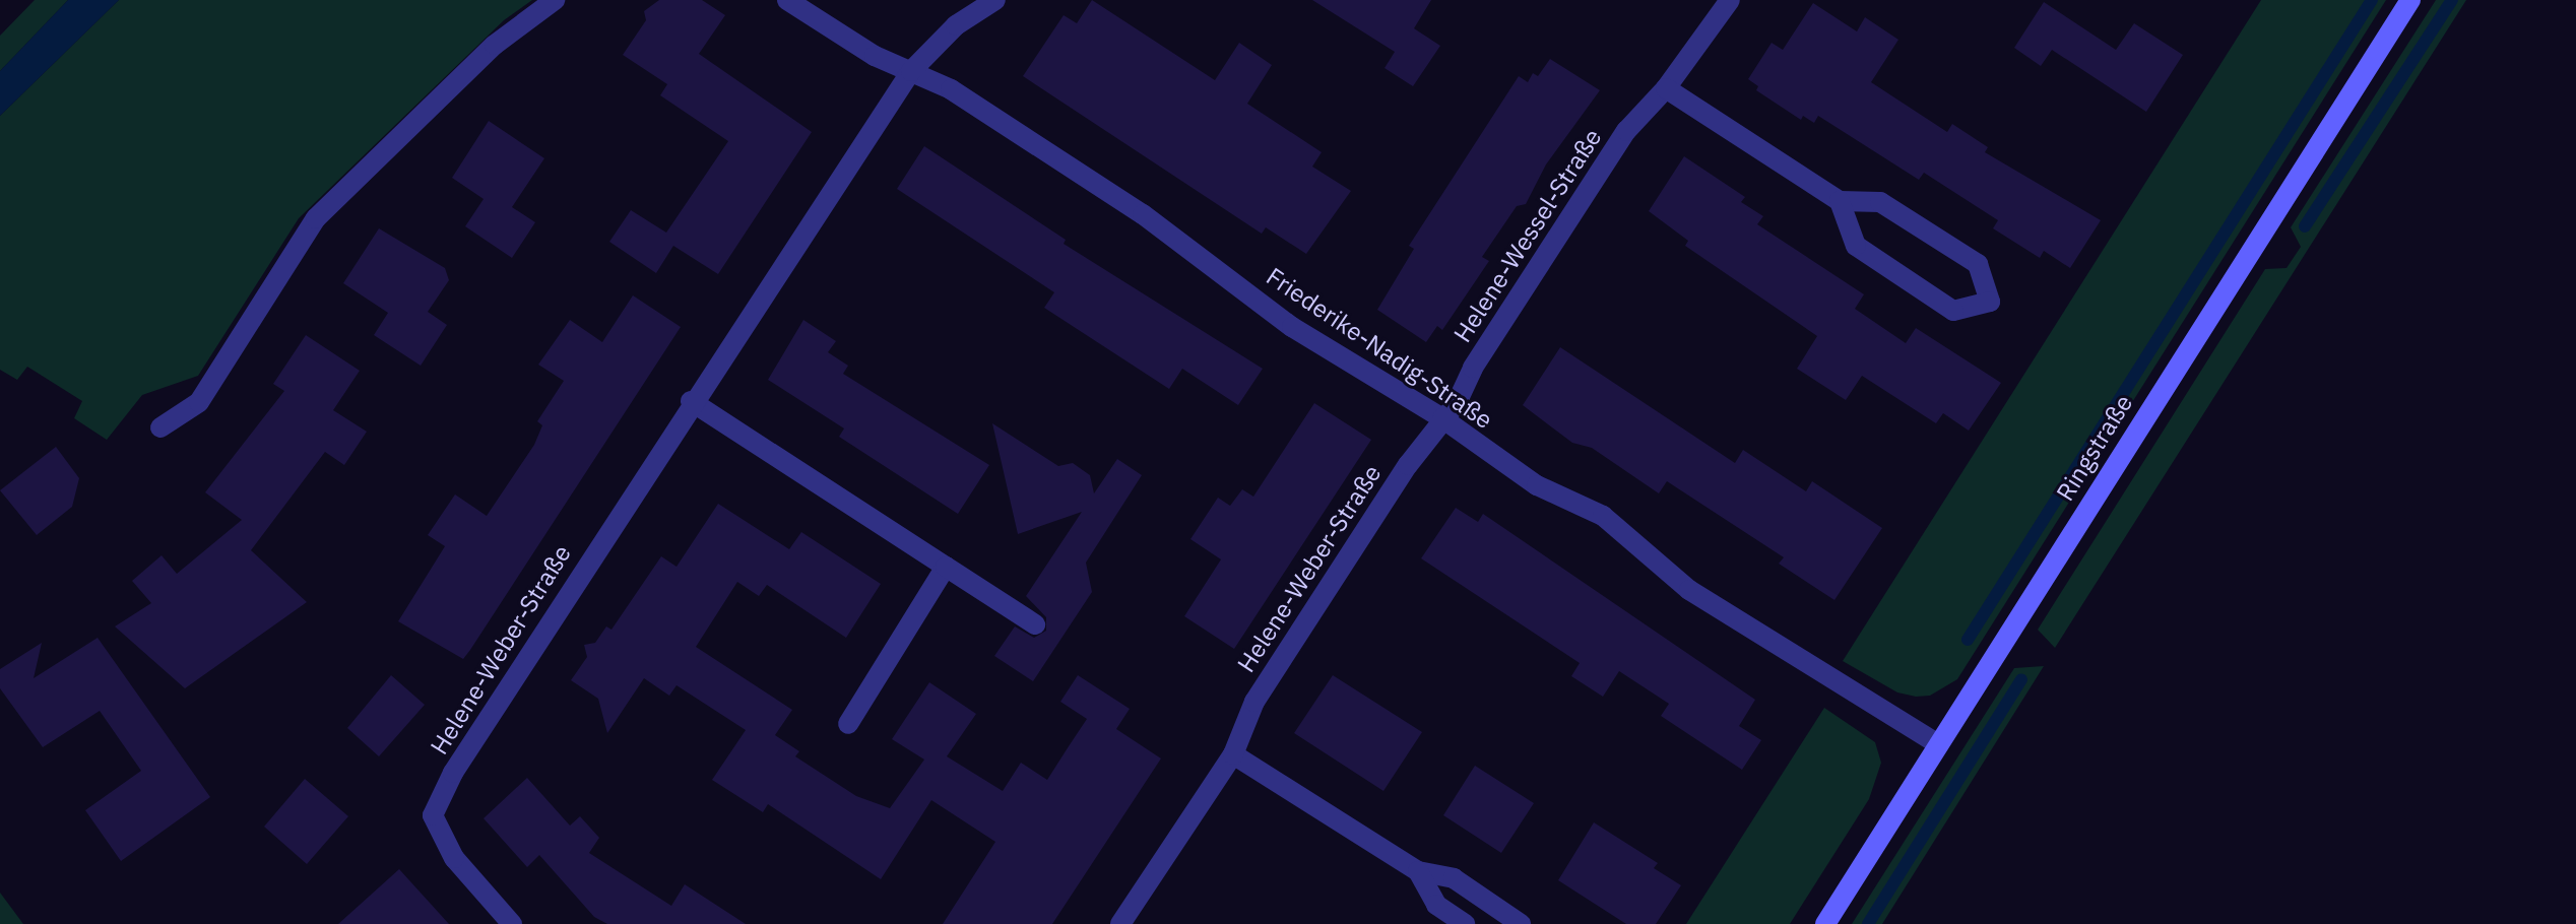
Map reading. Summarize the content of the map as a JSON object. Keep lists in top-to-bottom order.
{
  "streets": {
    "main road": ["Ringstraße"],
    "street": ["Helene-Wessel-Straße", "Friederike-Nadig-Straße", "Helene-Weber-Straße"]
  },
  "crossings": [
    ["Helene-Wessel-Straße", "Friederike-Nadig-Straße"],
    ["Helene-Wessel-Straße", "Helene-Weber-Straße"],
    ["Friederike-Nadig-Straße", "Ringstraße"],
    ["Friederike-Nadig-Straße", "Helene-Weber-Straße"]
  ]
}
